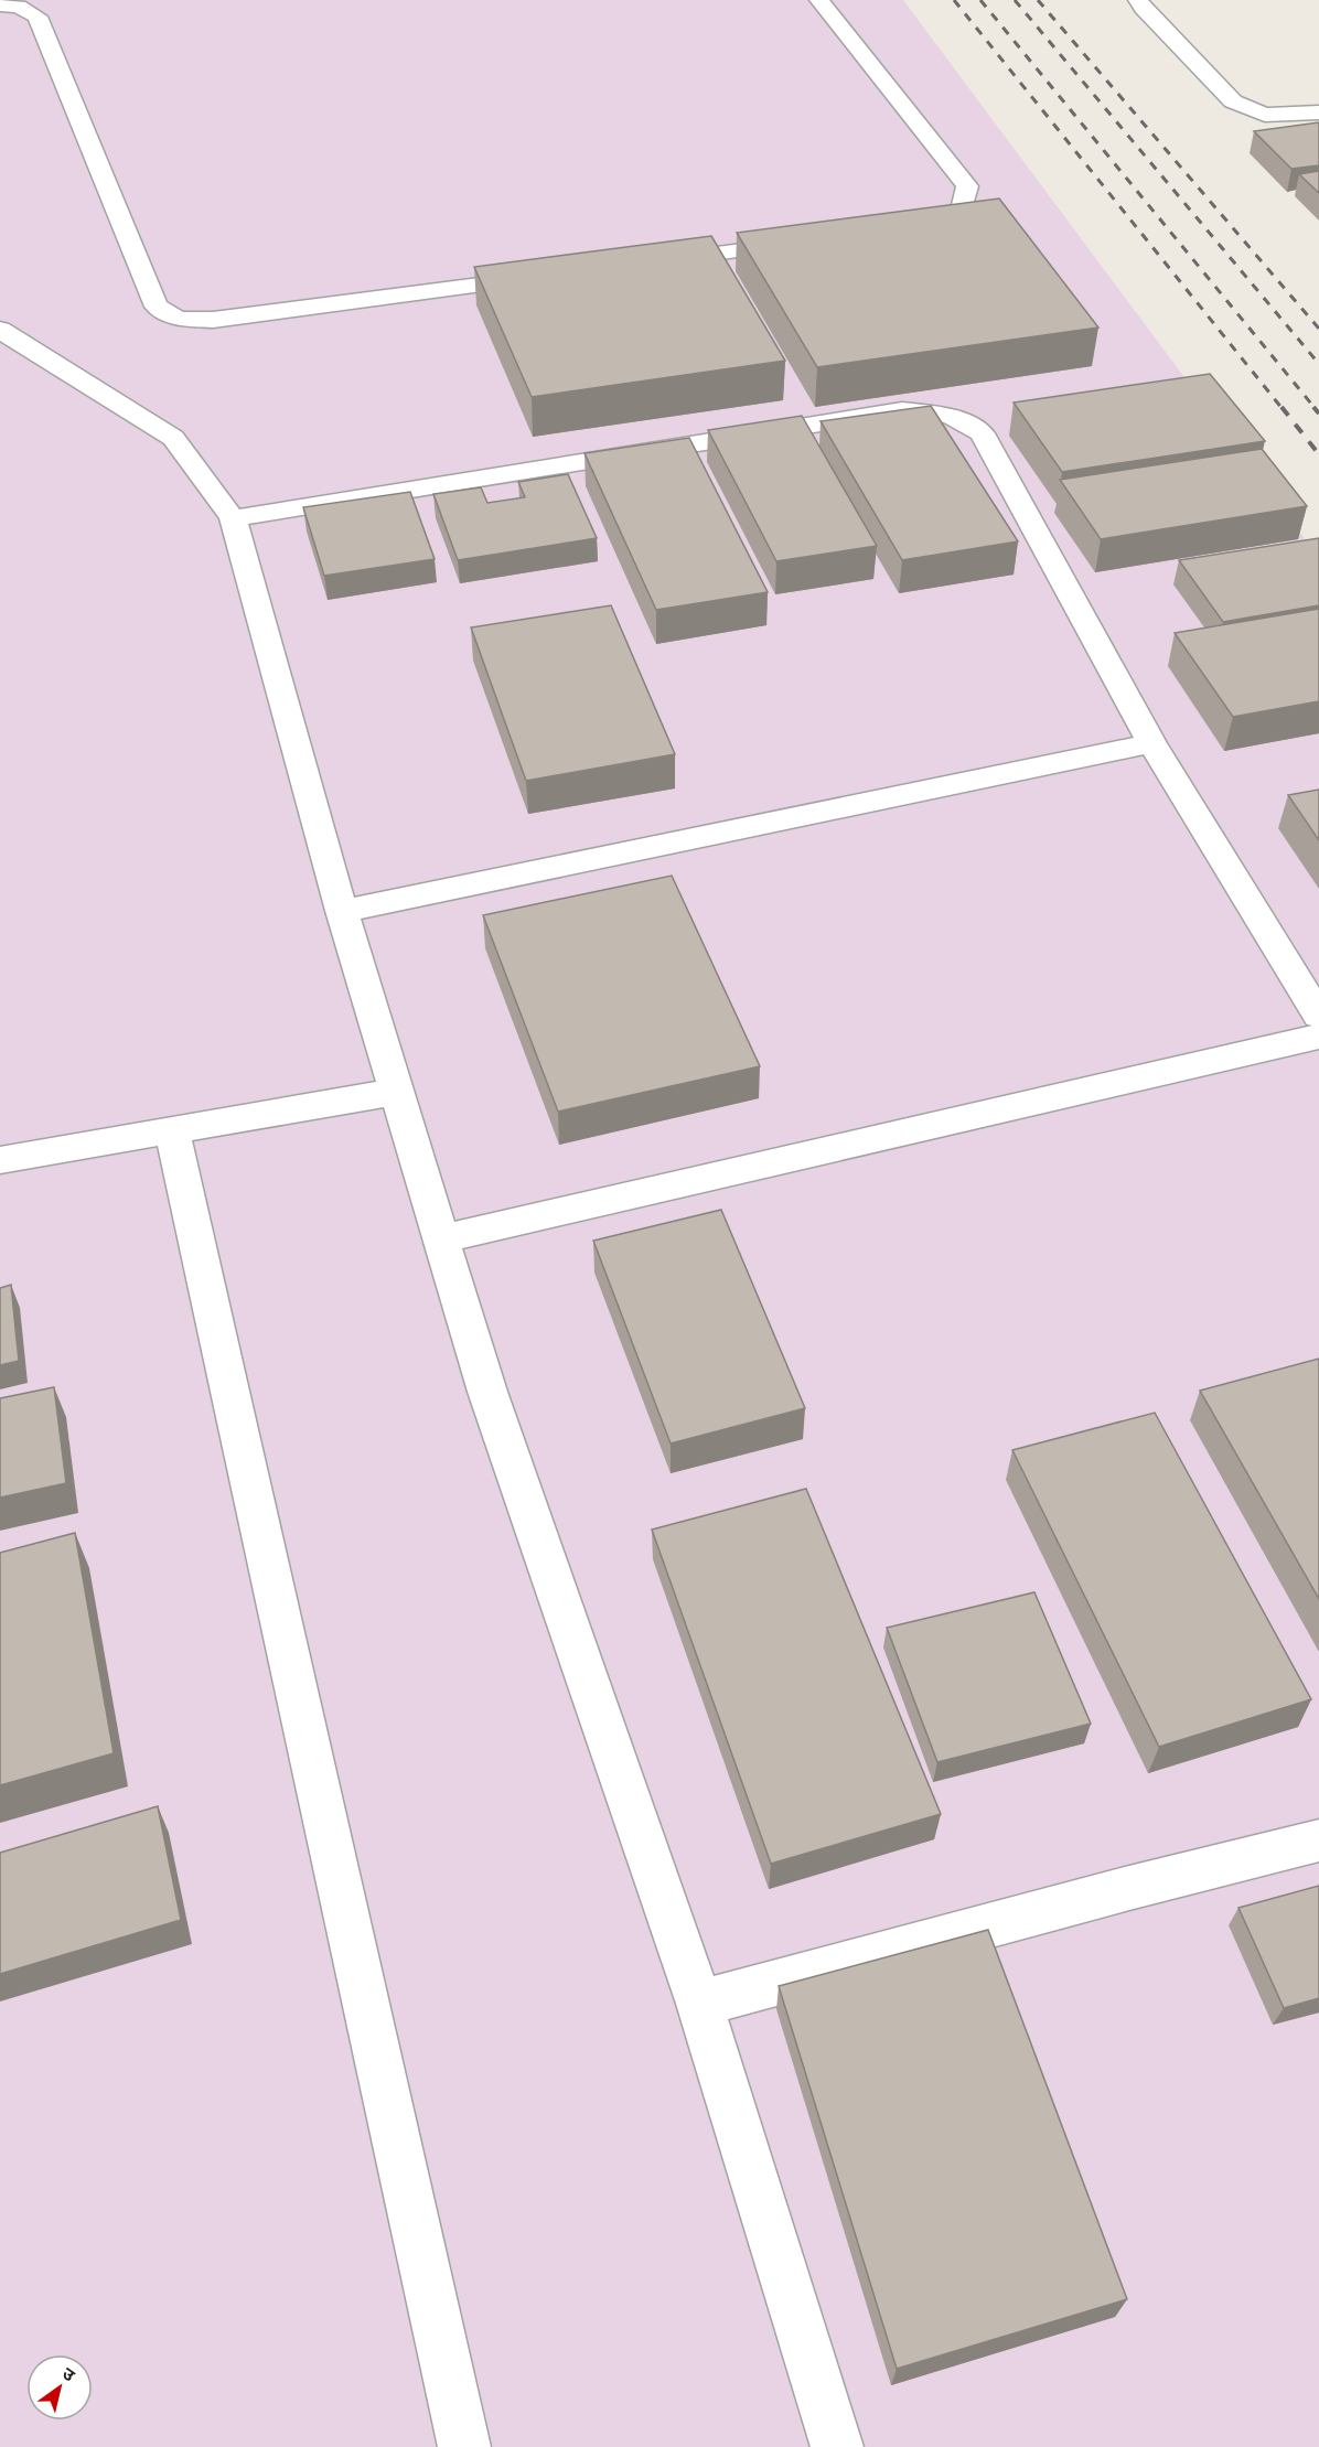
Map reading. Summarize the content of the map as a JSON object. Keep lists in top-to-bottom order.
{
  "north": "top right"
}
